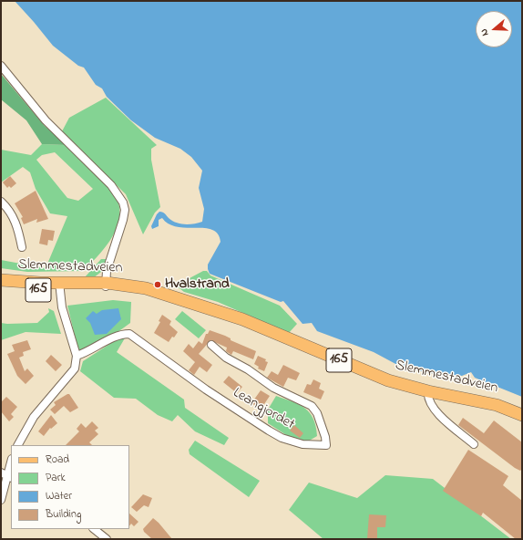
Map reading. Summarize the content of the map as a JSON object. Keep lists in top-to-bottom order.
{
  "streets": {
    "main road": ["Slemmestadveien", "165"],
    "street": ["Leangjordet"]
  },
  "places": ["Hvalstrand"],
  "legend": [
    "Road",
    "Park",
    "Water",
    "Building"
  ],
  "north": "left"
}
